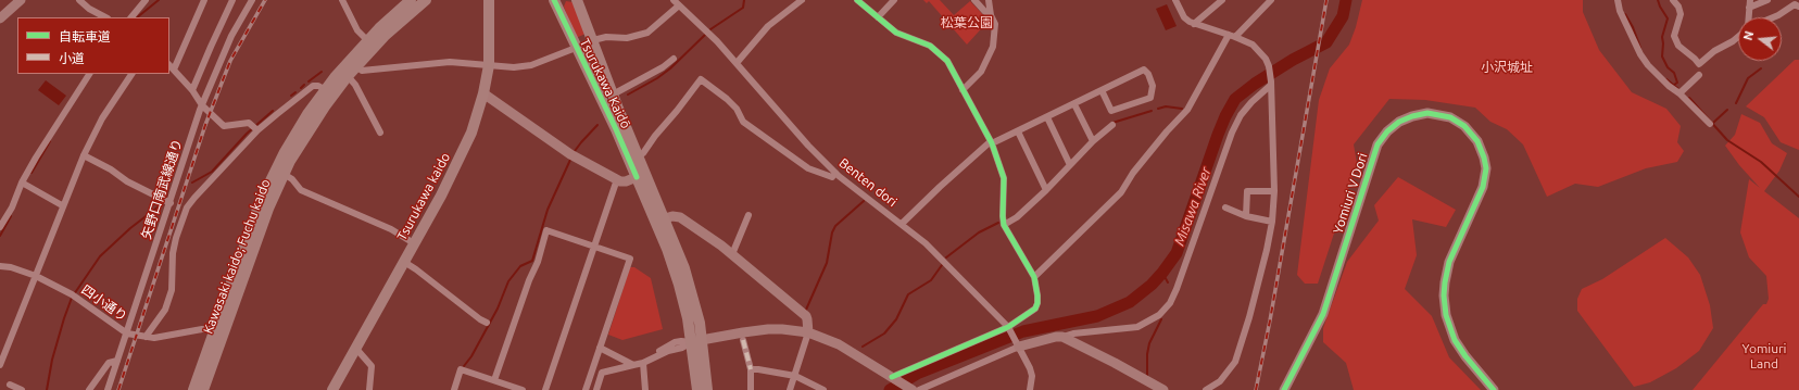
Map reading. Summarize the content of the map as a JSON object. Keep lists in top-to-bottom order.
{
  "streets": {
    "main road": ["Tsurukawa Kaidō", "Tsurukawa kaido", "Kawasaki kaido; Fuchu kaido"],
    "street": [
      "Benten dori",
      "矢野口南武線通り",
      "Yomiuri V Dori",
      "四小通り"
    ]
  },
  "crossings": [
    ["矢野口南武線通り", "四小通り"],
    ["Kawasaki kaido; Fuchu kaido", "四小通り"]
  ],
  "water": ["Misawa River"],
  "parks": ["松葉公園", "小沢城址", "Yomiuri Land"],
  "legend": ["自転車道", "小道"],
  "north": "left"
}
